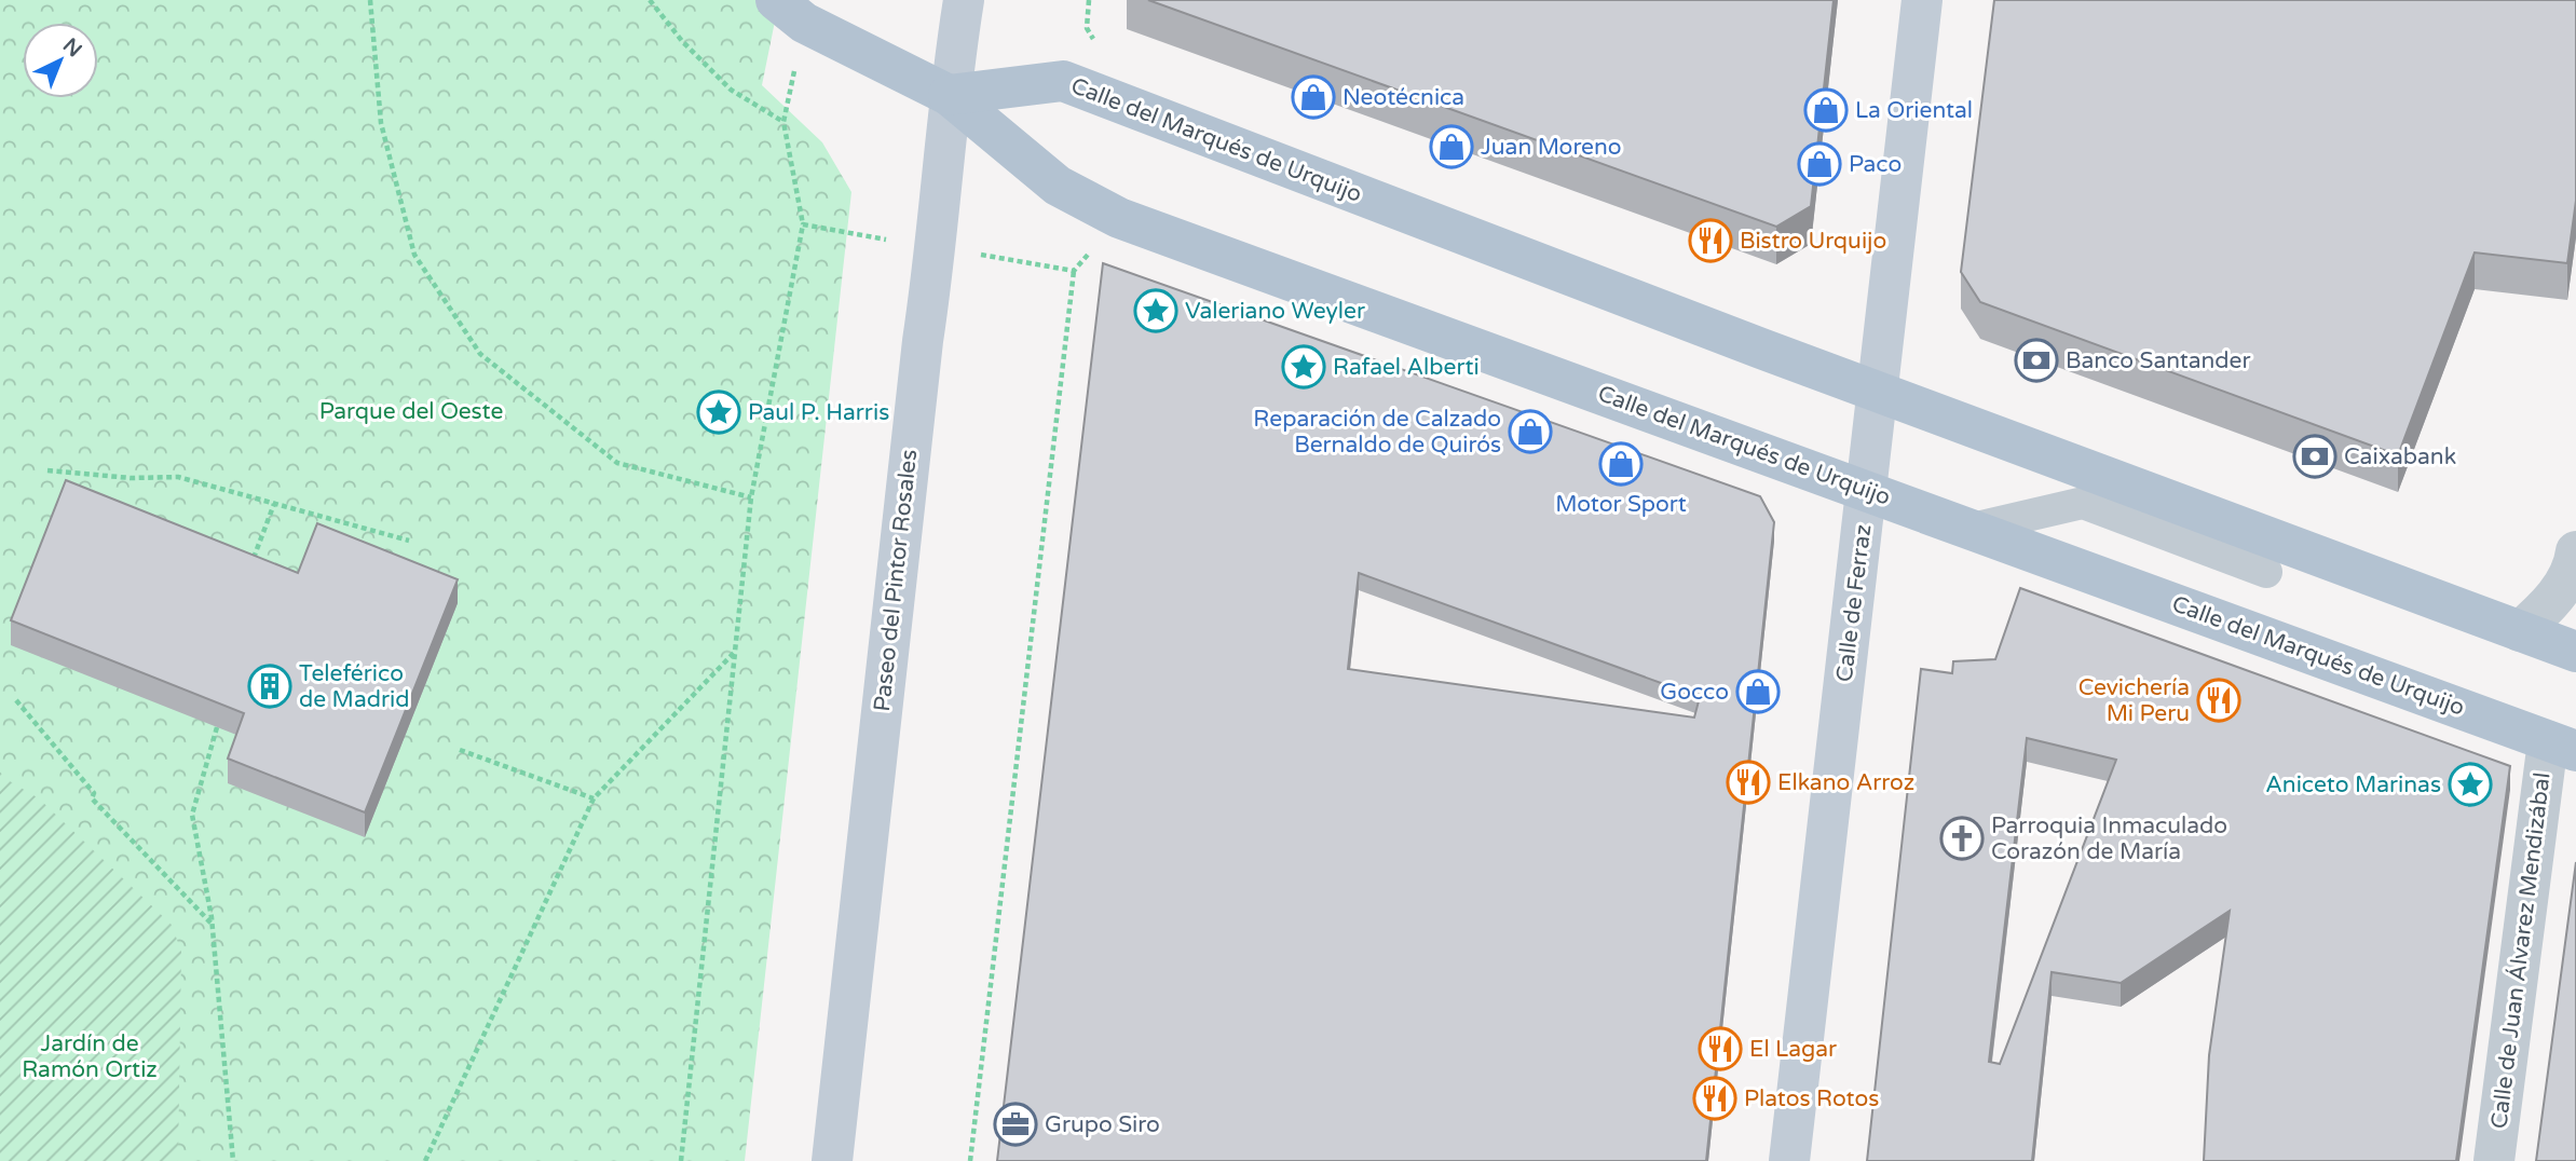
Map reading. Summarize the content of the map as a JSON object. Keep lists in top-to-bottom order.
{
  "streets": {
    "main road": ["Calle del Marqués de Urquijo", "Paseo del Pintor Rosales", "Calle de Ferraz"],
    "street": ["Calle de Juan Álvarez Mendizábal"]
  },
  "crossings": [
    ["Calle del Marqués de Urquijo", "Paseo del Pintor Rosales"],
    ["Calle del Marqués de Urquijo", "Calle de Ferraz"],
    ["Calle del Marqués de Urquijo", "Calle de Juan Álvarez Mendizábal"]
  ],
  "parks": ["Parque del Oeste", "Jardín de Ramón Ortiz"],
  "places": {
    "shop": [
      "Neotécnica",
      "La Oriental",
      "Juan Moreno",
      "Paco",
      "Reparación de Calzado Bernaldo de Quirós",
      "Motor Sport",
      "Gocco"
    ],
    "restaurant": [
      "Bistro Urquijo",
      "Cevichería Mi Peru",
      "Elkano Arroz",
      "El Lagar",
      "Platos Rotos"
    ],
    "place": [
      "Valeriano Weyler",
      "Rafael Alberti",
      "Paul P. Harris",
      "Aniceto Marinas"
    ],
    "bank": ["Banco Santander", "Caixabank"],
    "building": ["Teleférico de Madrid"],
    "church": ["Parroquia Inmaculado Corazón de María"],
    "office": ["Grupo Siro"]
  },
  "north": "top right"
}
